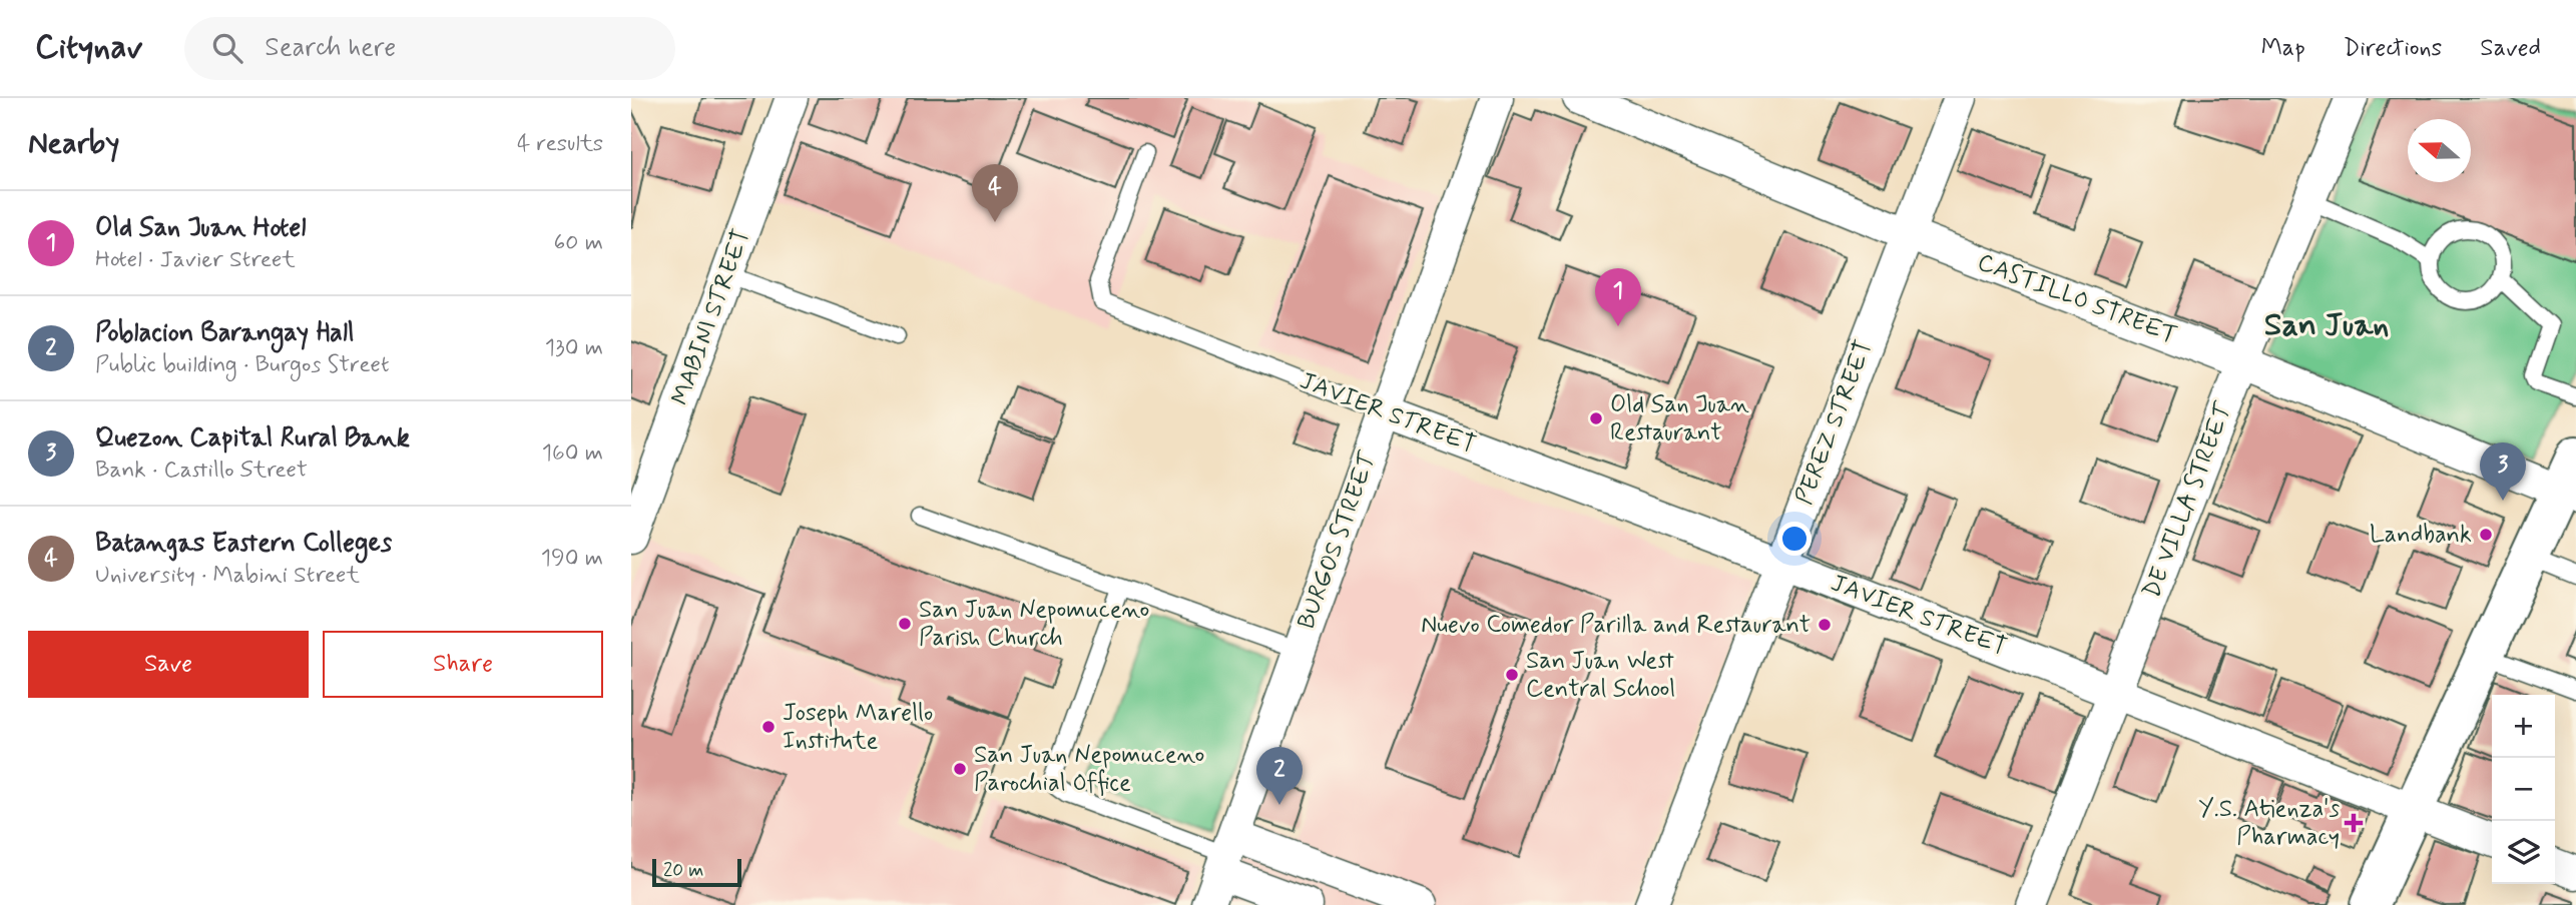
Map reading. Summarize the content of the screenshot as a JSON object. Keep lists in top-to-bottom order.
{
  "streets": {
    "street": [
      "CASTILLO STREET",
      "MABINI STREET",
      "JAVIER STREET",
      "PEREZ STREET",
      "DE VILLA STREET",
      "BURGOS STREET"
    ]
  },
  "crossings": [
    ["CASTILLO STREET", "PEREZ STREET"],
    ["CASTILLO STREET", "DE VILLA STREET"],
    ["JAVIER STREET", "PEREZ STREET"],
    ["JAVIER STREET", "DE VILLA STREET"],
    ["JAVIER STREET", "BURGOS STREET"]
  ],
  "districts": ["San Juan"],
  "places": {
    "other": [
      "Old San Juan Restaurant",
      "Landbank",
      "San Juan Nepomuceno Parish Church",
      "Nuevo Comedor Parilla and Restaurant",
      "San Juan West Central School",
      "Joseph Marello Institute",
      "San Juan Nepomuceno Parochial Office"
    ],
    "health": ["Y.S. Atienza's Pharmacy"]
  },
  "scale_bar": "20 m",
  "north": "left",
  "page": {
    "header": "Citynav",
    "search": "Search here",
    "nav": ["Map", "Directions", "Saved"],
    "heading": ["Nearby", "4 results"],
    "pins": [
      "4",
      "1",
      "3",
      "2"
    ],
    "list": [
      {
        "mark": "1",
        "name": "Old San Juan Hotel",
        "note": "Hotel · Javier Street",
        "value": "60 m"
      },
      {
        "mark": "2",
        "name": "Poblacion Barangay Hall",
        "note": "Public building · Burgos Street",
        "value": "130 m"
      },
      {
        "mark": "3",
        "name": "Quezon Capital Rural Bank",
        "note": "Bank · Castillo Street",
        "value": "160 m"
      },
      {
        "mark": "4",
        "name": "Batangas Eastern Colleges",
        "note": "University · Mabini Street",
        "value": "190 m"
      }
    ],
    "buttons": ["Save", "Share"],
    "map_buttons": ["+", "−"],
    "scale": "20 m"
  }
}
